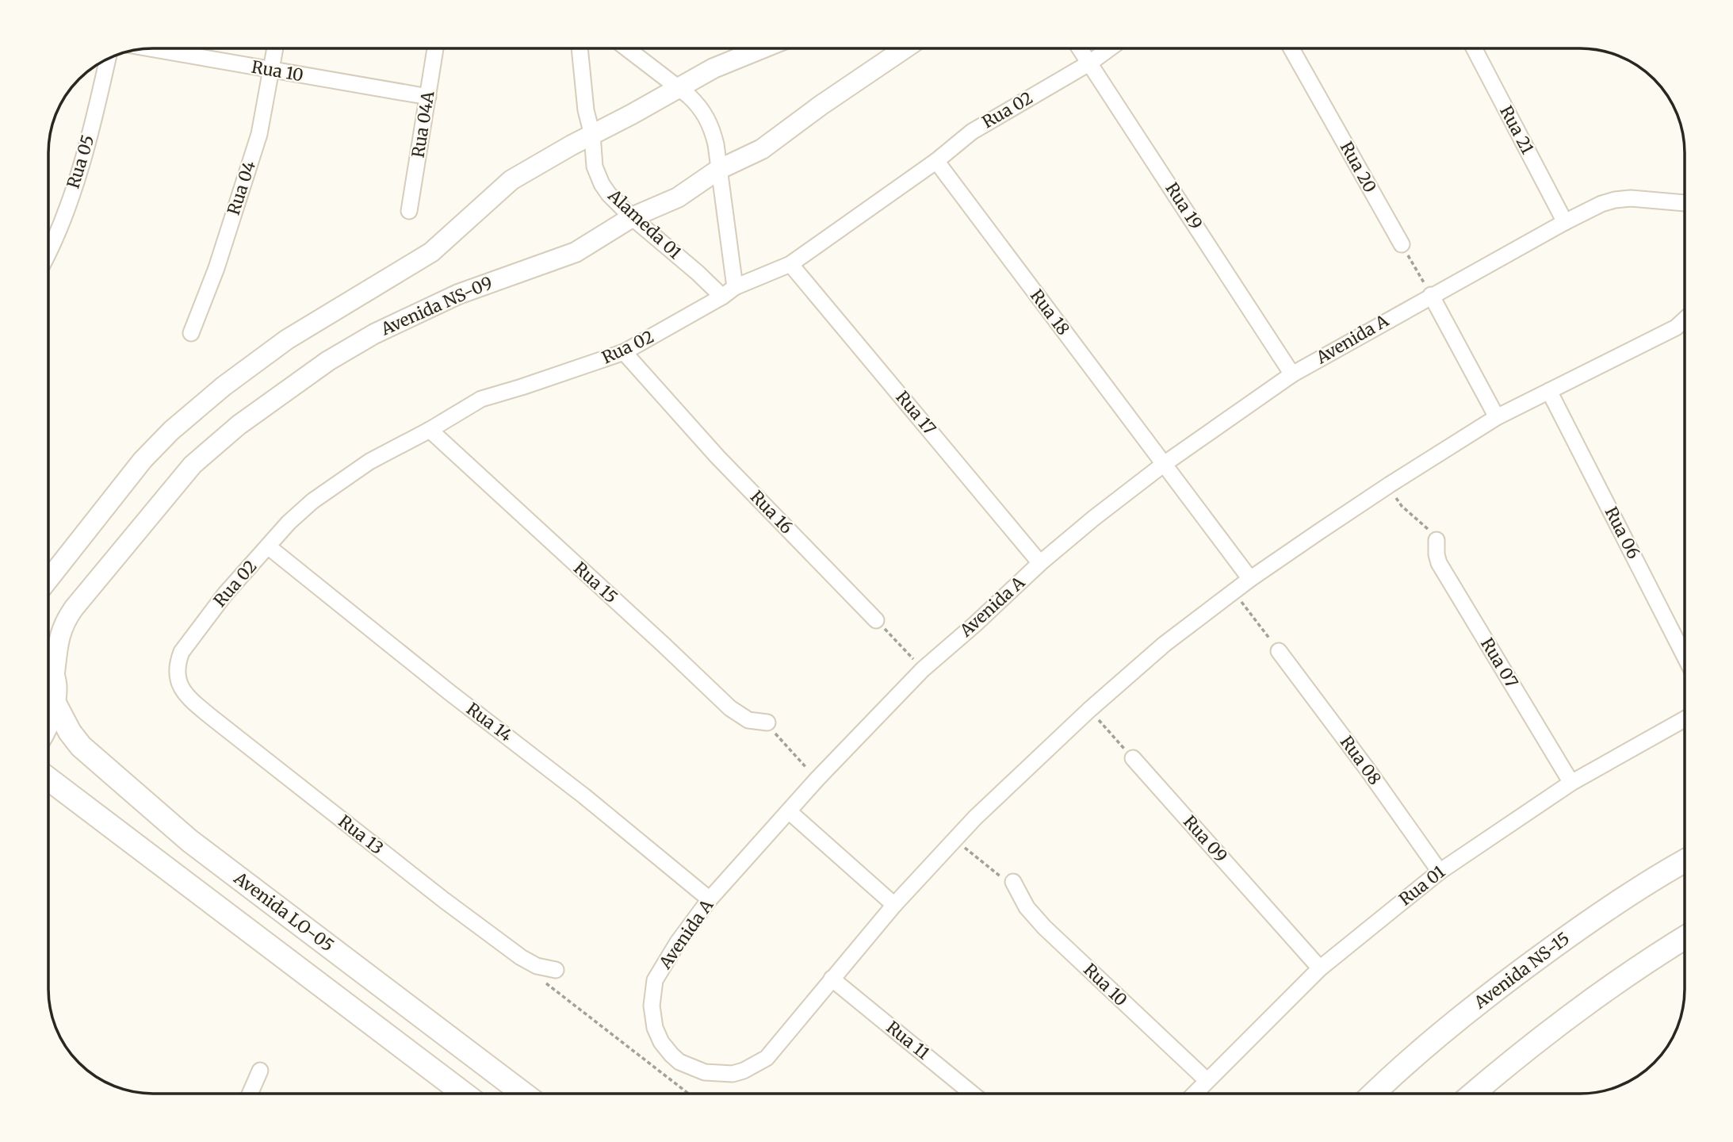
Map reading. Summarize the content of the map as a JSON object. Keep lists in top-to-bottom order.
{
  "streets": {
    "main road": ["Avenida LO-05", "Avenida NS-15"],
    "street": [
      "Rua 10",
      "Rua 02",
      "Rua 04A",
      "Rua 21",
      "Rua 05",
      "Rua 20",
      "Rua 04",
      "Rua 19",
      "Alameda 01",
      "Avenida NS-09",
      "Rua 18",
      "Avenida A",
      "Rua 17",
      "Rua 16",
      "Rua 06",
      "Rua 15",
      "Rua 07",
      "Rua 14",
      "Rua 08",
      "Rua 13",
      "Rua 09",
      "Rua 01",
      "Rua 11"
    ]
  },
  "crossings": [
    ["Rua 10", "Rua 04A"],
    ["Rua 10", "Rua 04"],
    ["Rua 10", "Rua 01"],
    ["Rua 02", "Rua 19"],
    ["Rua 02", "Alameda 01"],
    ["Rua 02", "Rua 18"],
    ["Rua 02", "Rua 17"],
    ["Rua 02", "Rua 16"],
    ["Rua 02", "Rua 15"],
    ["Rua 02", "Rua 14"],
    ["Rua 02", "Rua 13"],
    ["Rua 21", "Avenida A"],
    ["Rua 19", "Avenida A"],
    ["Alameda 01", "Avenida NS-09"],
    ["Avenida NS-09", "Avenida LO-05"],
    ["Rua 18", "Avenida A"],
    ["Avenida A", "Rua 17"],
    ["Avenida A", "Rua 06"],
    ["Avenida A", "Rua 14"],
    ["Avenida A", "Rua 11"],
    ["Rua 07", "Rua 01"],
    ["Rua 08", "Rua 01"],
    ["Rua 09", "Rua 01"]
  ]
}
